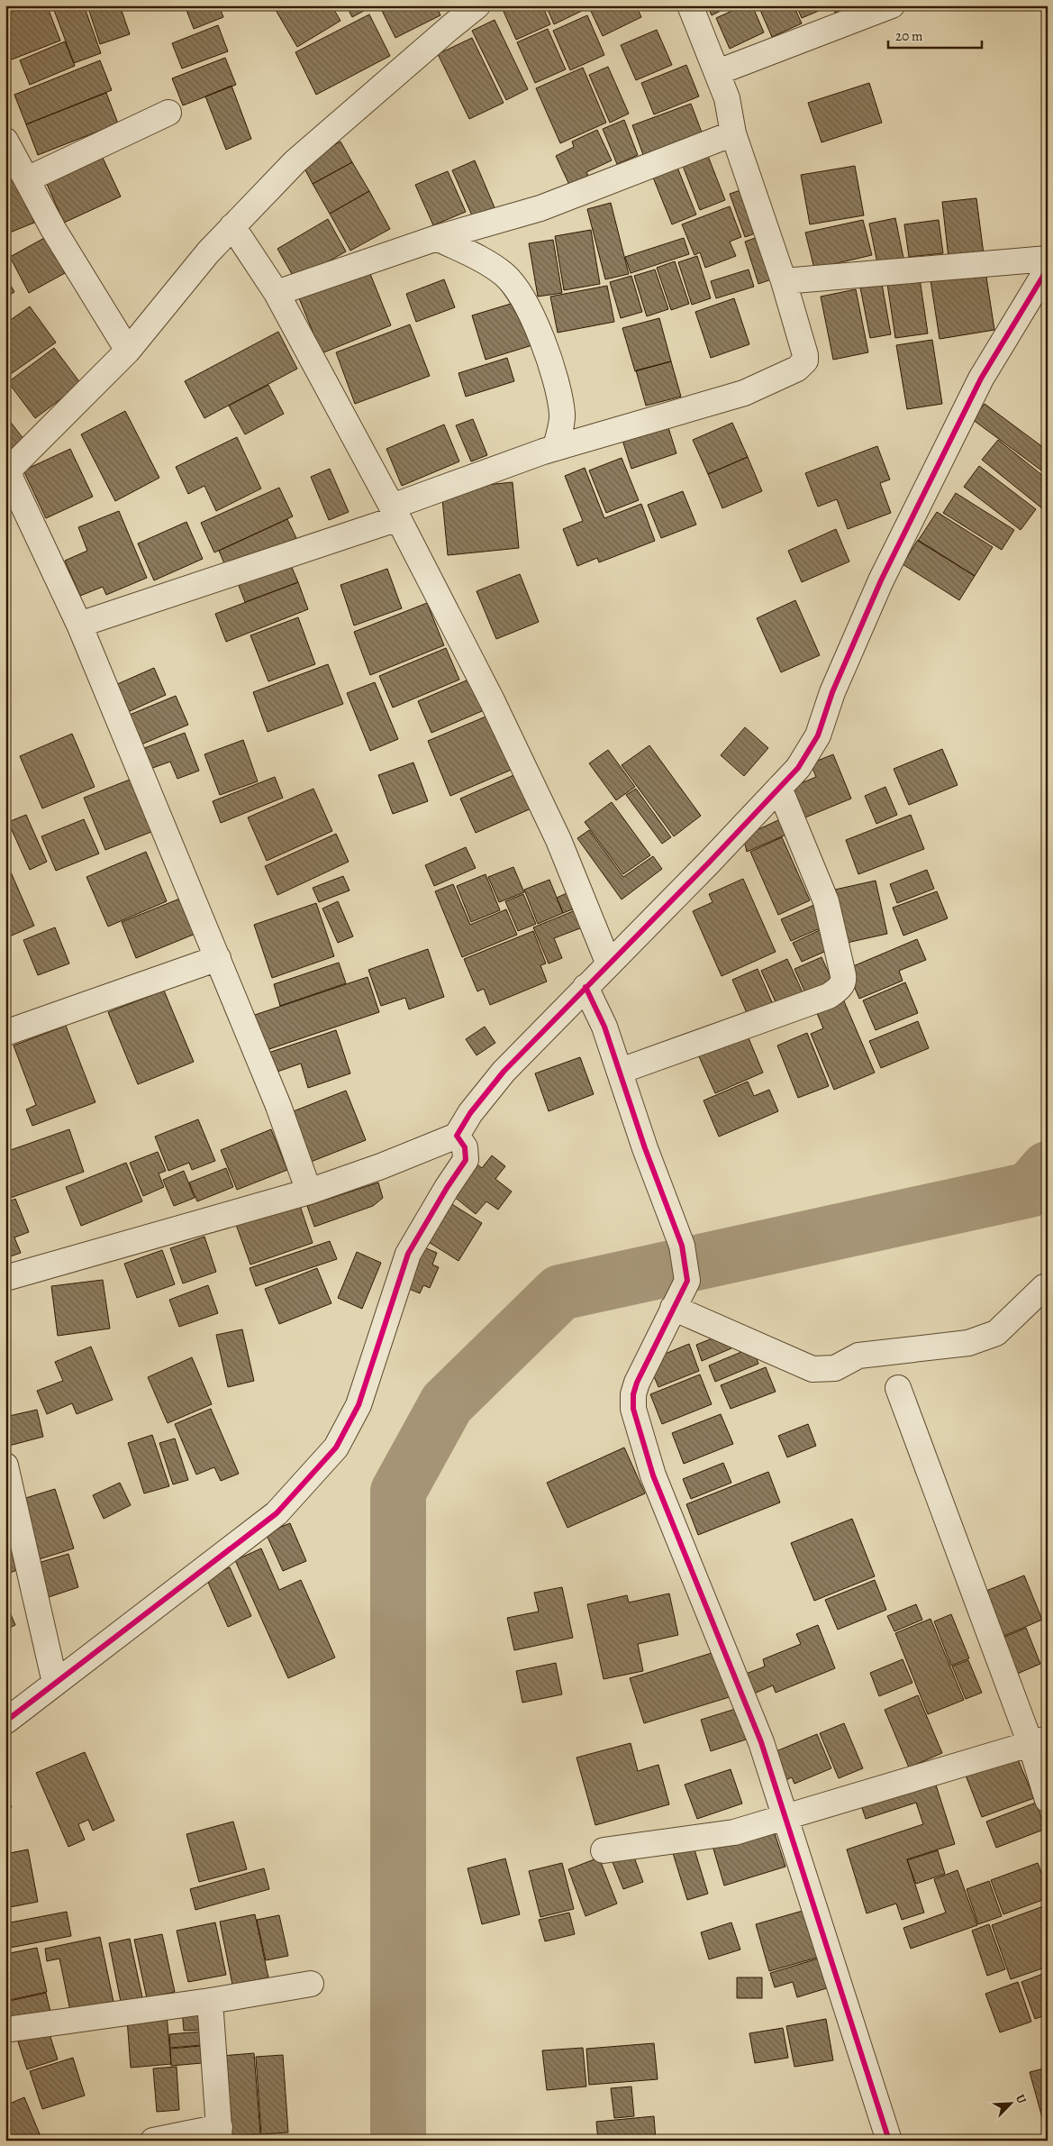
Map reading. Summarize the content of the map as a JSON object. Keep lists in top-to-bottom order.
{
  "scale_bar": "20 m",
  "north": "top right"
}
